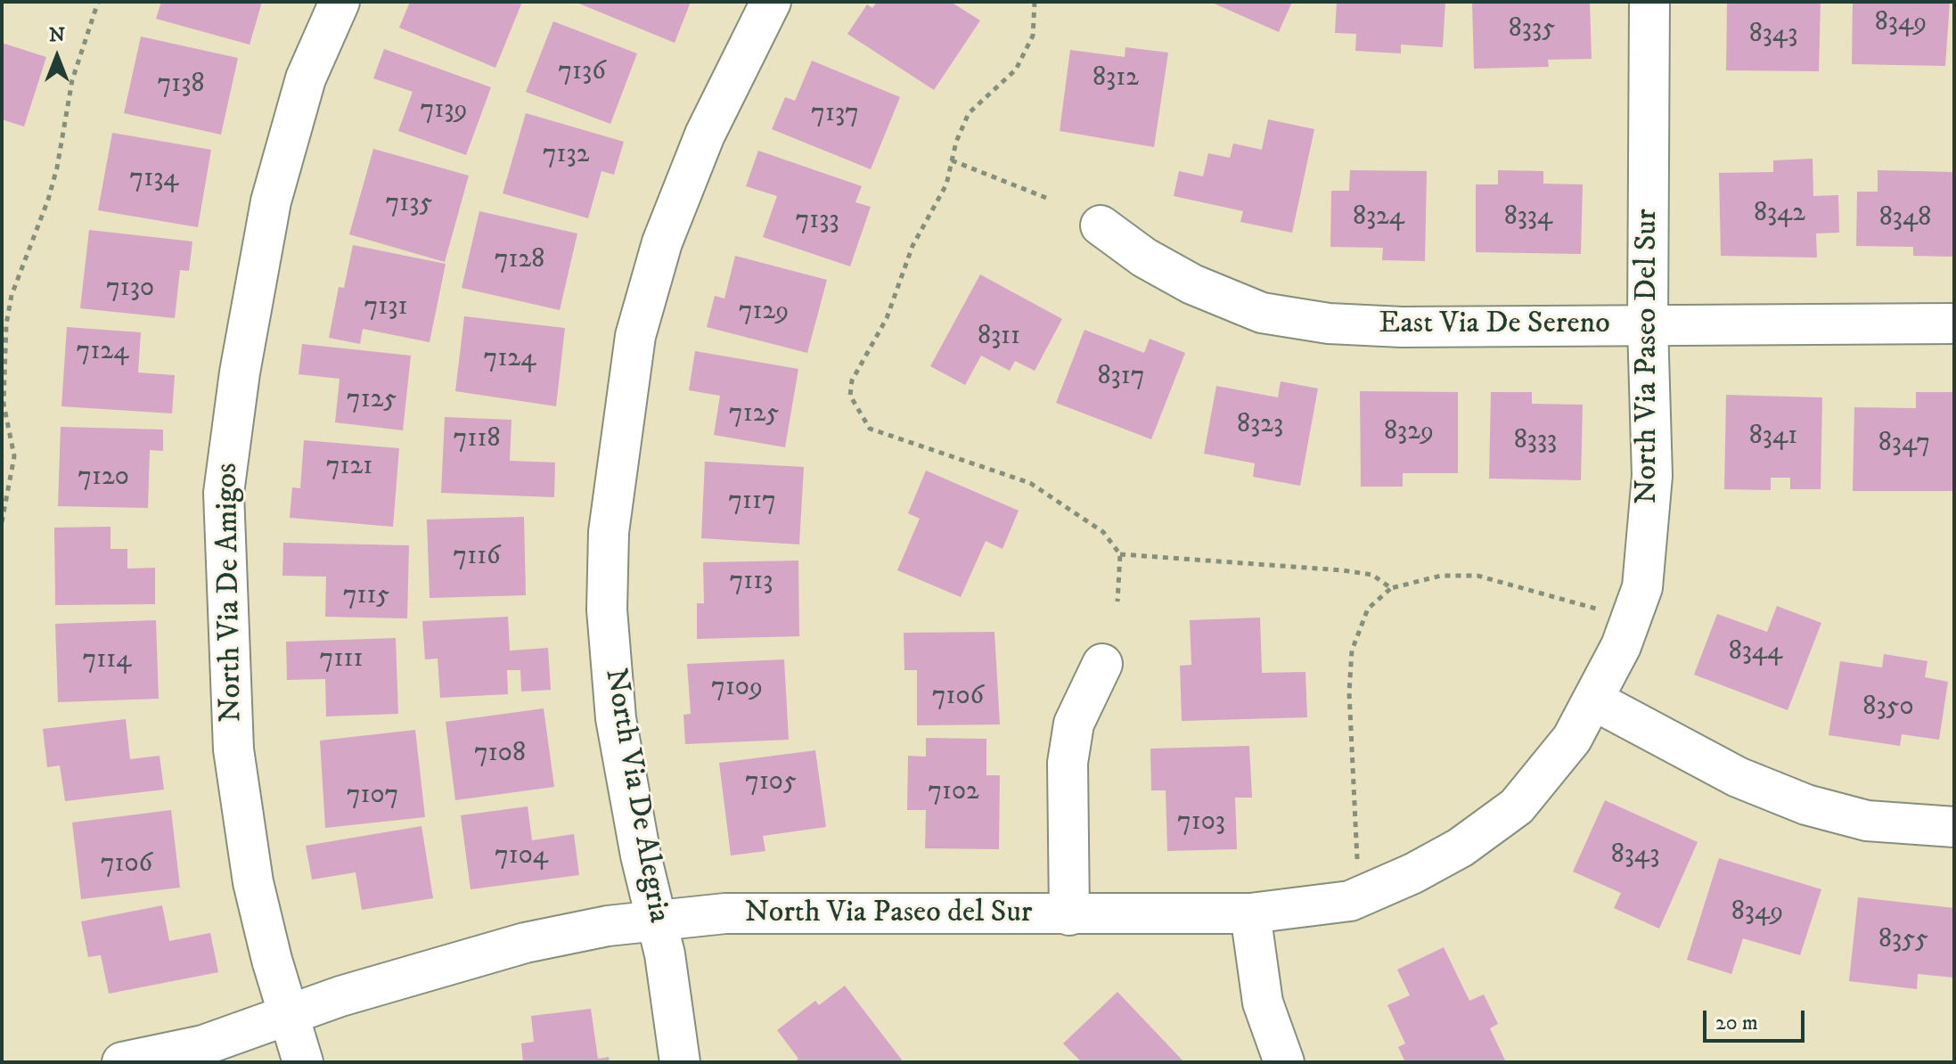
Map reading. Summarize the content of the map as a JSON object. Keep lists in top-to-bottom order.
{
  "streets": {
    "street": [
      "East Via De Sereno",
      "North Via Paseo Del Sur",
      "North Via De Amigos",
      "North Via De Alegria",
      "North Via Paseo del Sur"
    ]
  },
  "crossings": [
    ["East Via De Sereno", "North Via Paseo Del Sur"],
    ["North Via Paseo Del Sur", "North Via Paseo del Sur"],
    ["North Via De Amigos", "North Via Paseo del Sur"],
    ["North Via De Alegria", "North Via Paseo del Sur"]
  ],
  "house_numbers": [
    "8349",
    "8335",
    "8343",
    "7136",
    "8312",
    "7138",
    "7139",
    "7137",
    "7132",
    "7134",
    "7135",
    "8342",
    "8324",
    "8334",
    "8348",
    "7133",
    "7128",
    "7130",
    "7131",
    "7129",
    "8311",
    "7124",
    "7124",
    "8317",
    "7125",
    "7125",
    "8323",
    "8329",
    "8341",
    "7118",
    "8333",
    "8347",
    "7121",
    "7120",
    "7117",
    "7116",
    "7113",
    "7115",
    "8344",
    "7111",
    "7114",
    "7109",
    "7106",
    "8350",
    "7108",
    "7105",
    "7102",
    "7107",
    "7103",
    "8343",
    "7104",
    "7106",
    "8349",
    "8355"
  ],
  "scale_bar": "20 m",
  "north": "top"
}
